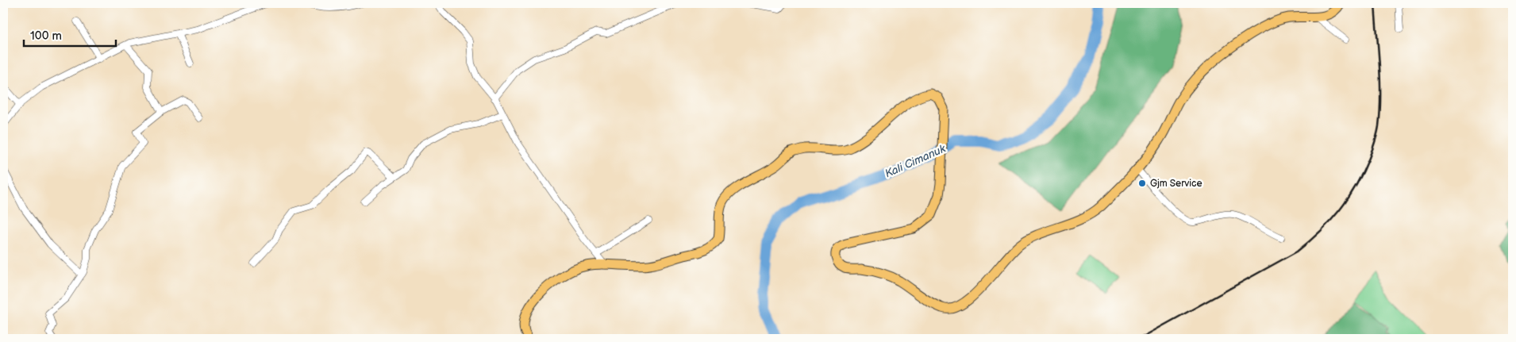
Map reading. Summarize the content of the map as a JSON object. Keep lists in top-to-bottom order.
{
  "water": ["Kali Cimanuk"],
  "places": ["Gjm Service"],
  "scale_bar": "100 m"
}
